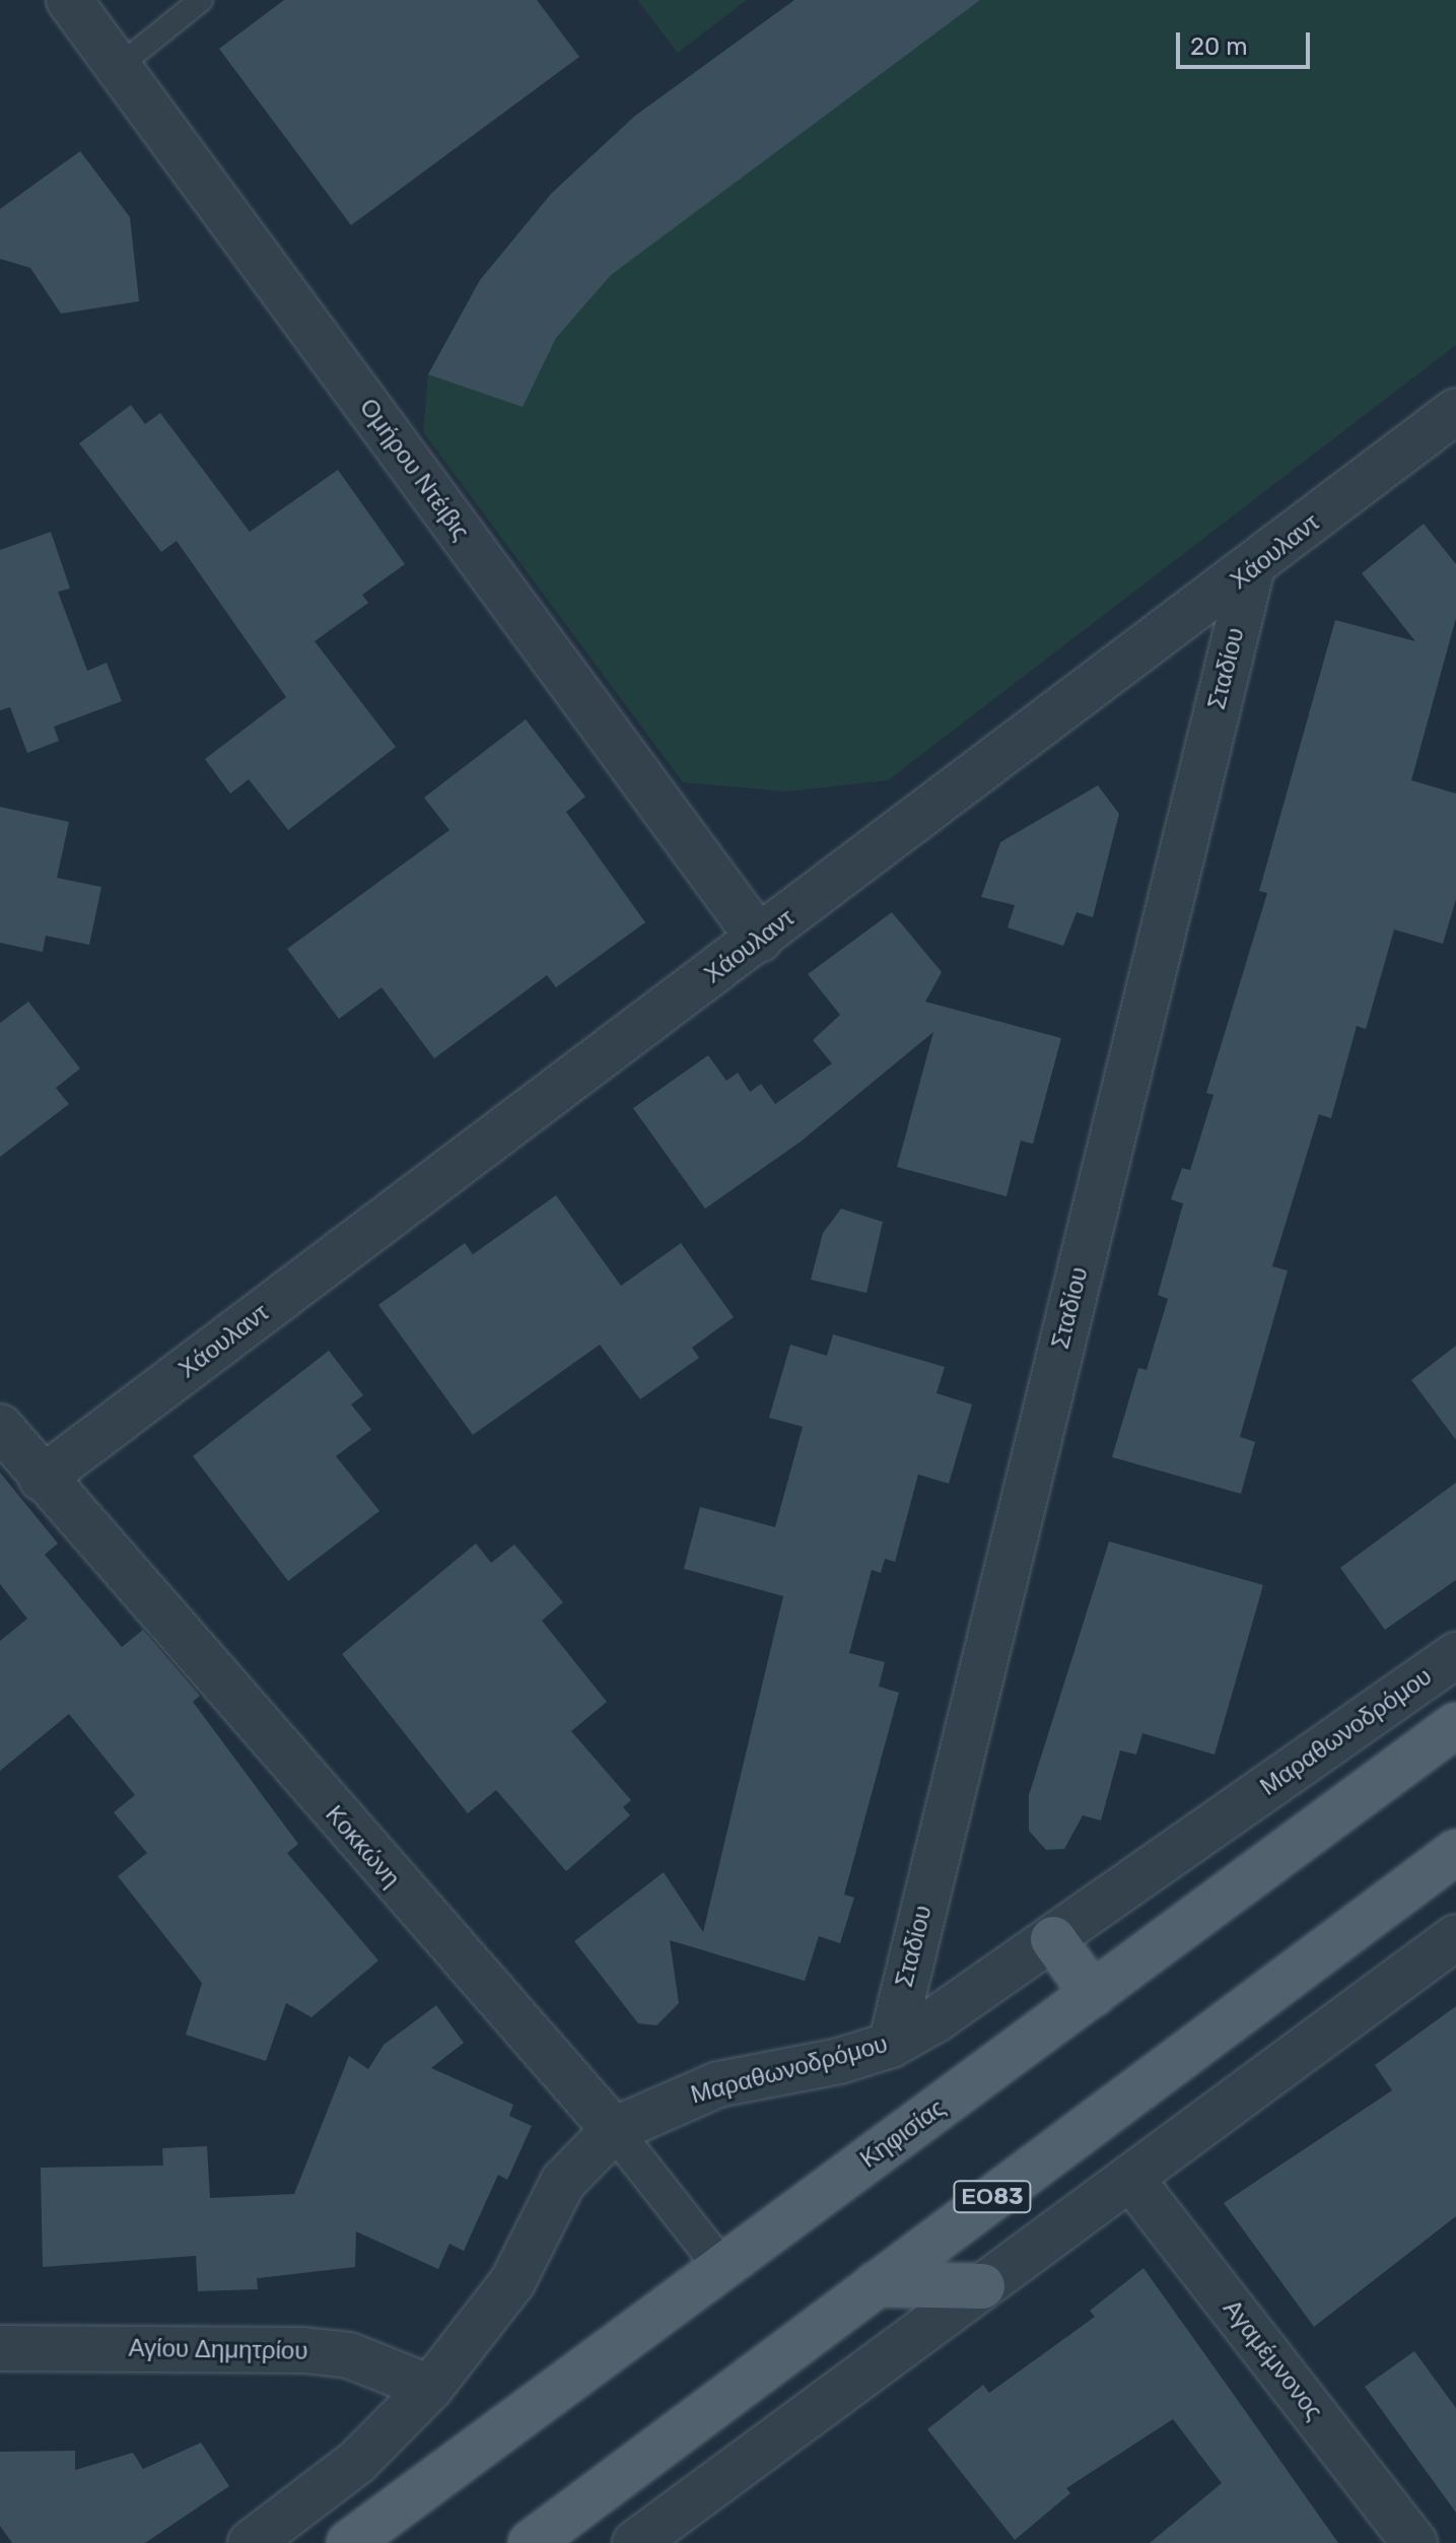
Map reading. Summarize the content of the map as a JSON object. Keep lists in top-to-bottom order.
{
  "streets": {
    "main road": ["Κηφισίας", "ΕΟ83"],
    "street": [
      "Ομήρου Ντέιβις",
      "Χάουλαντ",
      "Σταδίου",
      "Μαραθωνοδρόμου",
      "Κοκκώνη",
      "Αγίου Δημητρίου",
      "Αγαμέμνονος"
    ]
  },
  "crossings": [
    ["Ομήρου Ντέιβις", "Χάουλαντ"],
    ["Χάουλαντ", "Σταδίου"],
    ["Χάουλαντ", "Κοκκώνη"],
    ["Σταδίου", "Μαραθωνοδρόμου"],
    ["Μαραθωνοδρόμου", "Κοκκώνη"],
    ["Μαραθωνοδρόμου", "Αγίου Δημητρίου"],
    ["Κοκκώνη", "Κηφισίας"]
  ],
  "scale_bar": "20 m"
}
